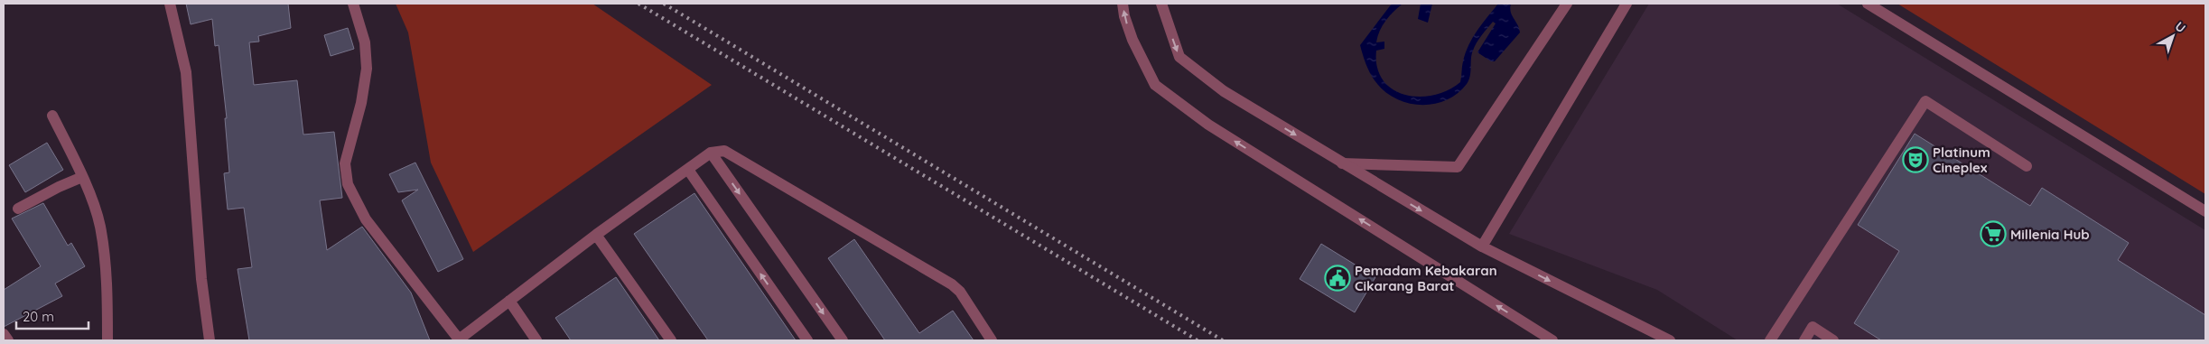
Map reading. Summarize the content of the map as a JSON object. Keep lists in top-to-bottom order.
{
  "places": {
    "theatre": ["Platinum Cineplex"],
    "supermarket": ["Millenia Hub"],
    "public building": ["Pemadam Kebakaran Cikarang Barat"]
  },
  "scale_bar": "20 m",
  "north": "top right"
}
